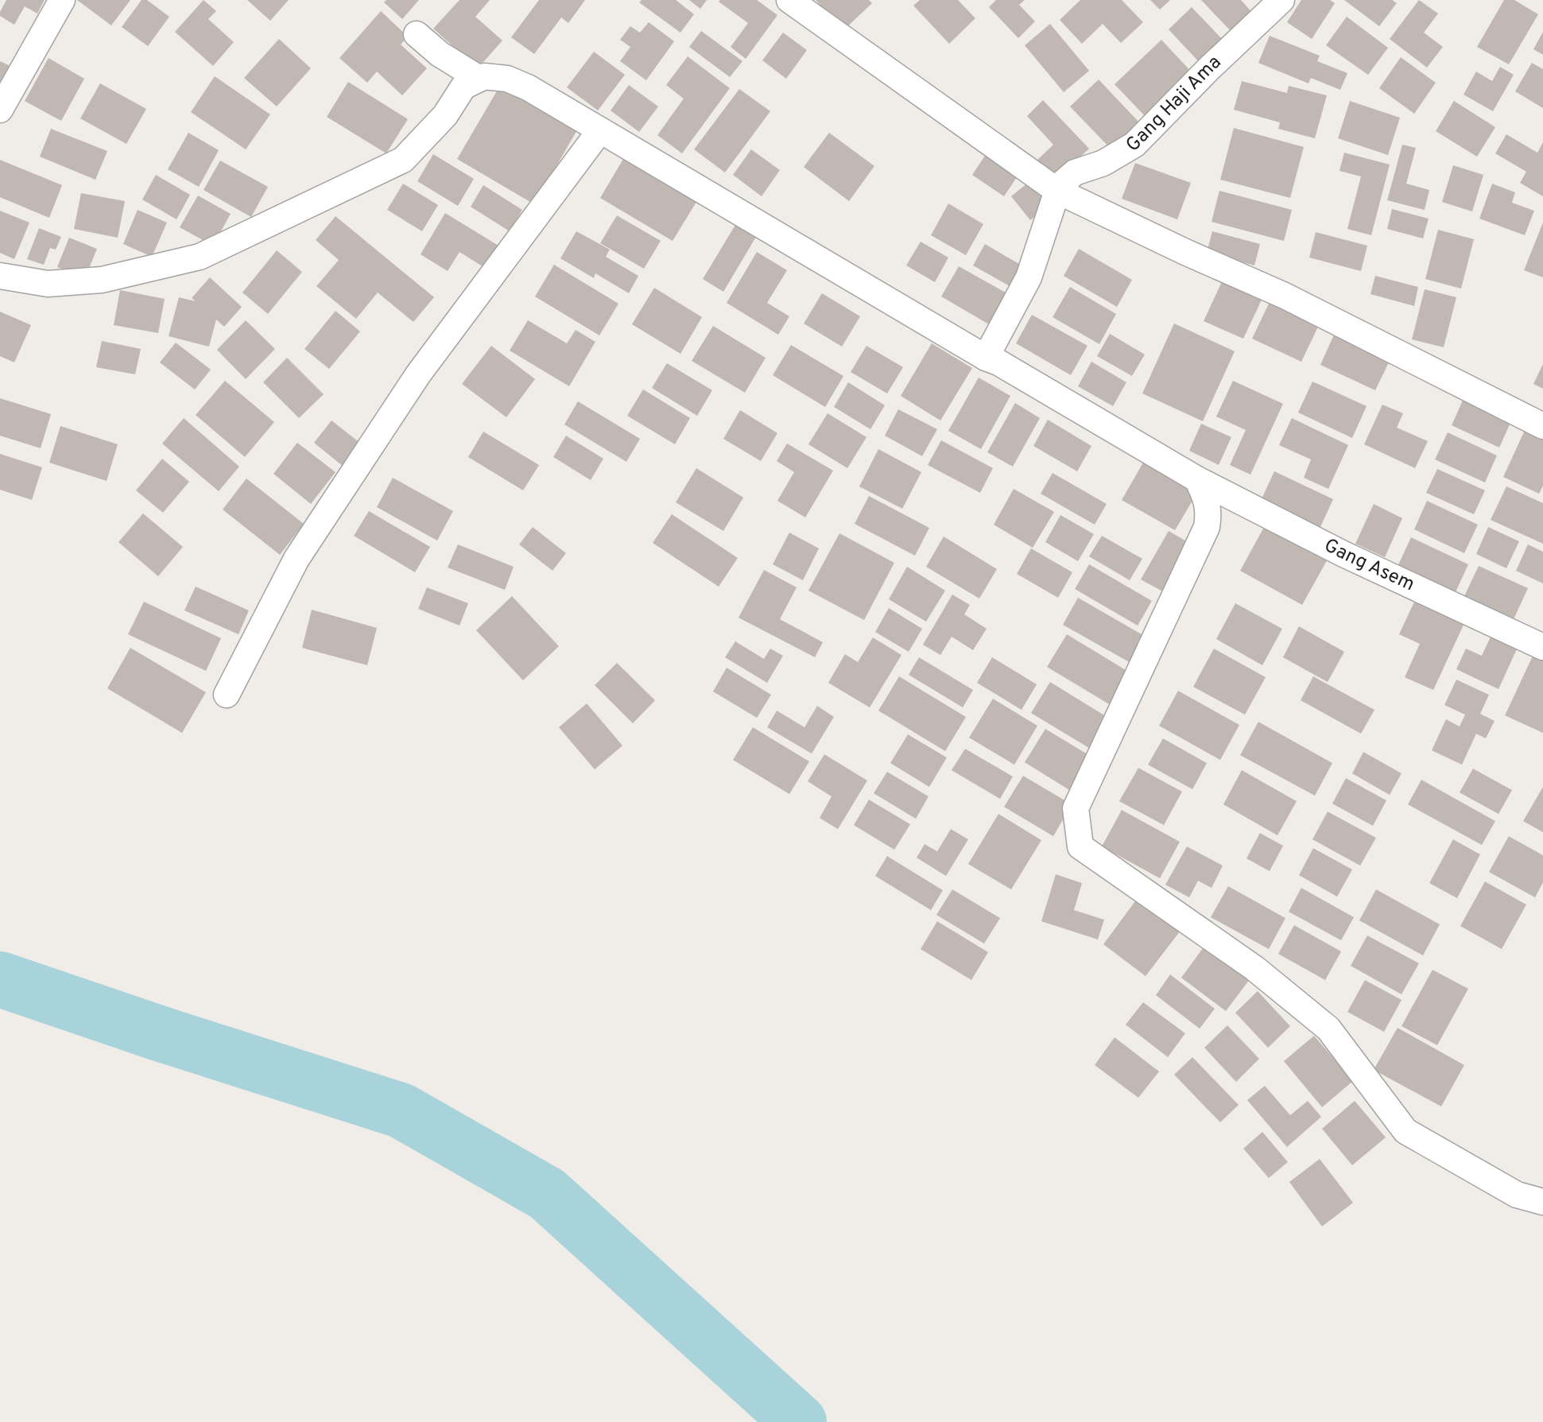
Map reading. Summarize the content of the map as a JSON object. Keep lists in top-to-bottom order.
{
  "streets": {
    "street": ["Gang Haji Ama", "Gang Asem"]
  }
}
